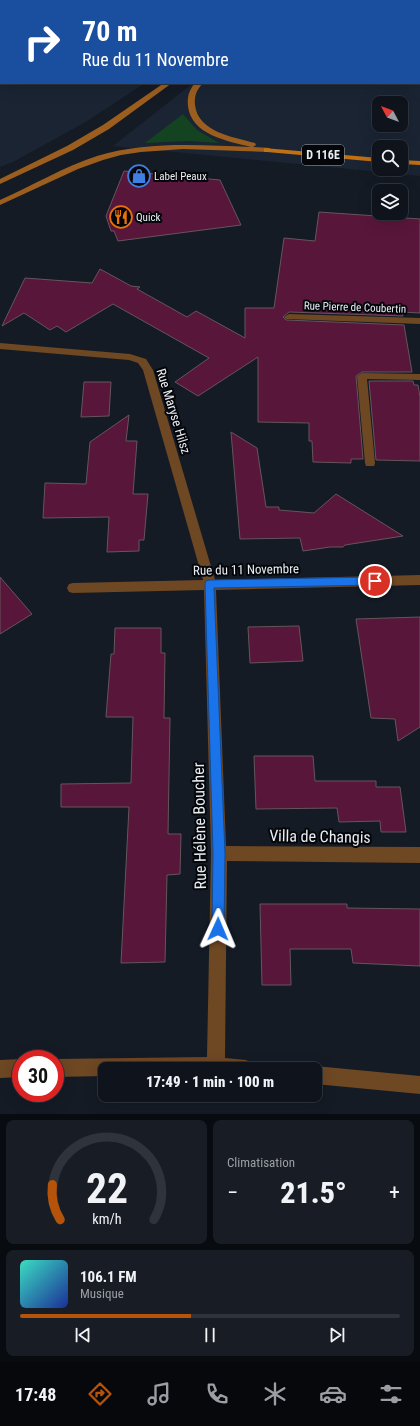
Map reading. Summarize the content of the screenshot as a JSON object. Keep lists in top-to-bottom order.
{
  "streets": {
    "main road": ["D 116E"],
    "street": [
      "Rue Pierre de Coubertin",
      "Rue Maryse Hilsz",
      "Rue du 11 Novembre",
      "Rue Hélène Boucher",
      "Villa de Changis"
    ]
  },
  "crossings": [
    ["Rue Maryse Hilsz", "Rue du 11 Novembre"],
    ["Rue Maryse Hilsz", "Rue Hélène Boucher"],
    ["Rue du 11 Novembre", "Rue Hélène Boucher"],
    ["Rue Hélène Boucher", "Villa de Changis"]
  ],
  "places": {
    "shop": ["Label Peaux"],
    "restaurant": ["Quick"]
  },
  "north": "top left",
  "page": {
    "turn": ["70 m", "Rue du 11 Novembre"],
    "limit": "30",
    "trip": "17:49 · 1 min · 100 m",
    "tile": "Climatisation",
    "heat": ["−", "21.5°", "+"],
    "song": ["106.1 FM", "Musique"],
    "tabs": "17:48",
    "gauge": ["22", "km/h"]
  }
}
